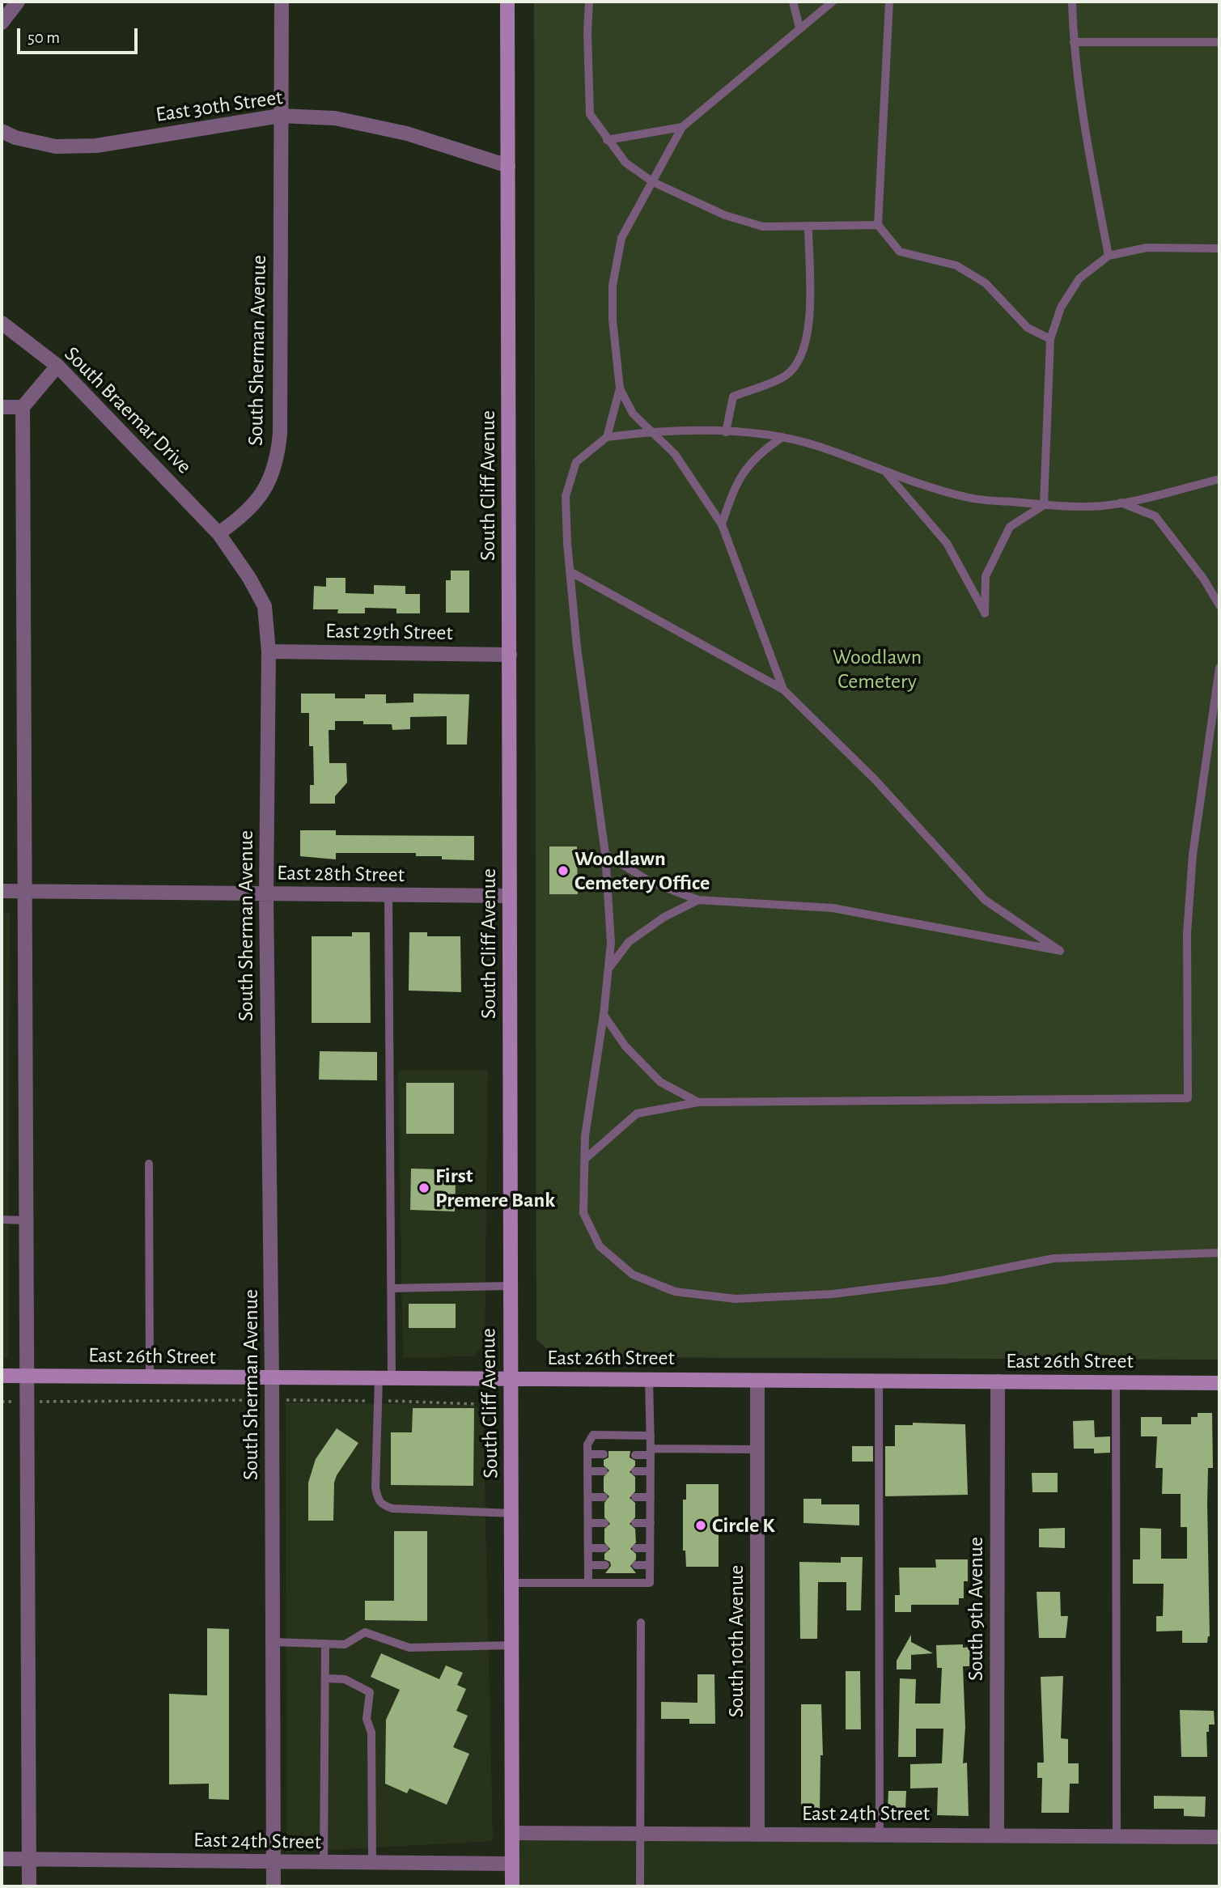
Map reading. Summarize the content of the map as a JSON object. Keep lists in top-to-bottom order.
{
  "streets": {
    "main road": ["South Cliff Avenue", "East 26th Street"],
    "street": [
      "East 30th Street",
      "South Sherman Avenue",
      "South Braemar Drive",
      "East 29th Street",
      "East 28th Street",
      "South 9th Avenue",
      "South 10th Avenue",
      "East 24th Street"
    ]
  },
  "crossings": [
    ["East 30th Street", "South Sherman Avenue"],
    ["East 30th Street", "South Cliff Avenue"],
    ["South Sherman Avenue", "South Braemar Drive"],
    ["South Sherman Avenue", "East 29th Street"],
    ["South Sherman Avenue", "East 28th Street"],
    ["South Sherman Avenue", "East 26th Street"],
    ["South Sherman Avenue", "East 24th Street"],
    ["South Cliff Avenue", "East 29th Street"],
    ["South Cliff Avenue", "East 28th Street"],
    ["South Cliff Avenue", "East 26th Street"],
    ["South Cliff Avenue", "East 24th Street"],
    ["East 26th Street", "South 9th Avenue"],
    ["East 26th Street", "South 10th Avenue"],
    ["South 9th Avenue", "East 24th Street"],
    ["South 10th Avenue", "East 24th Street"]
  ],
  "parks": ["Woodlawn Cemetery"],
  "places": ["Woodlawn Cemetery Office", "First Premere Bank", "Circle K"],
  "scale_bar": "50 m"
}
